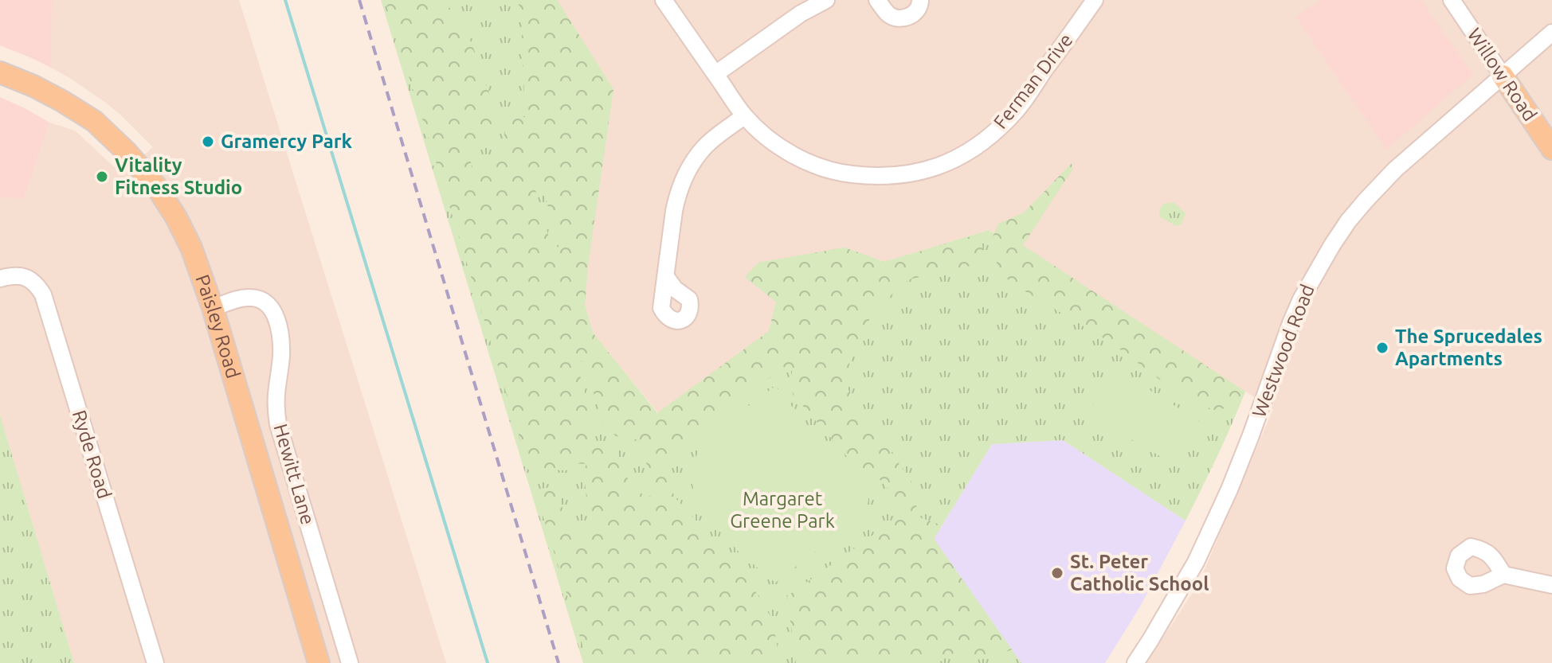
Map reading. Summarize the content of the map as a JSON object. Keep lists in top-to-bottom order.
{
  "streets": {
    "main road": ["Willow Road", "Paisley Road"],
    "street": [
      "Ferman Drive",
      "Westwood Road",
      "Ryde Road",
      "Hewitt Lane"
    ]
  },
  "crossings": [
    ["Willow Road", "Westwood Road"],
    ["Paisley Road", "Hewitt Lane"]
  ],
  "parks": ["Margaret Greene Park"],
  "places": [
    "Gramercy Park",
    "Vitality Fitness Studio",
    "The Sprucedales Apartments",
    "St. Peter Catholic School"
  ]
}
